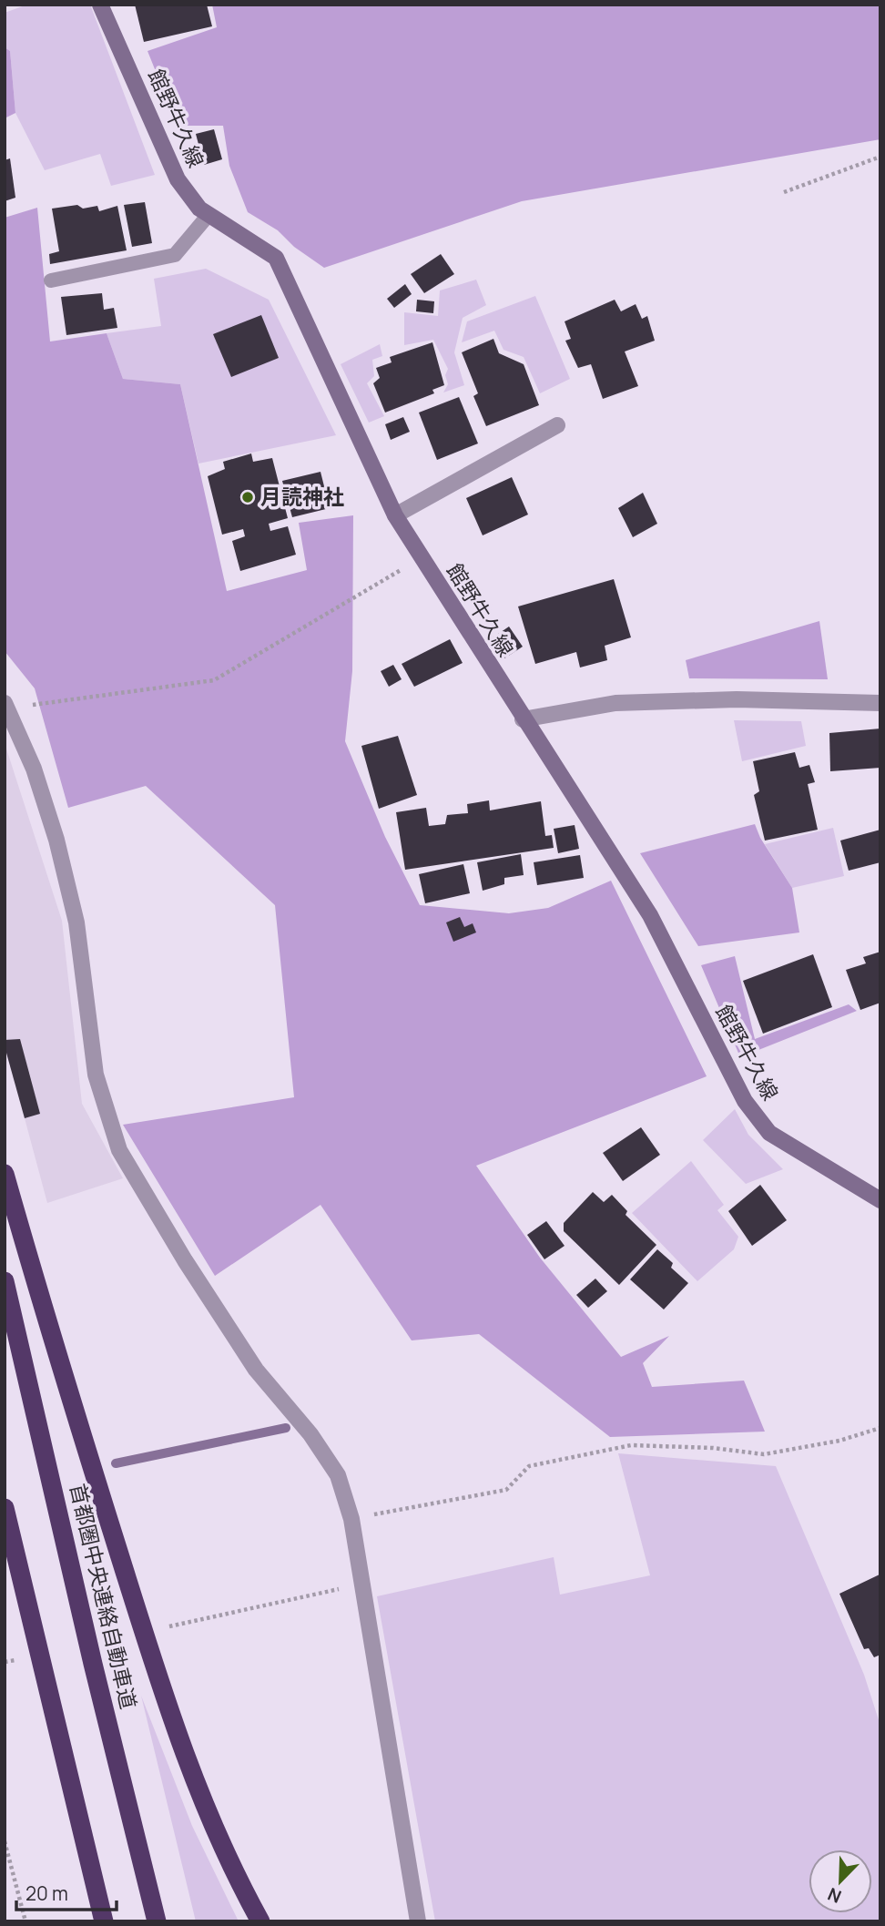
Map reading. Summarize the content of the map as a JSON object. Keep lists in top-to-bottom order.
{
  "streets": {
    "highway": ["首都圏中央連絡自動車道"],
    "main road": ["館野牛久線"]
  },
  "places": ["月読神社"],
  "scale_bar": "20 m",
  "north": "bottom left"
}
